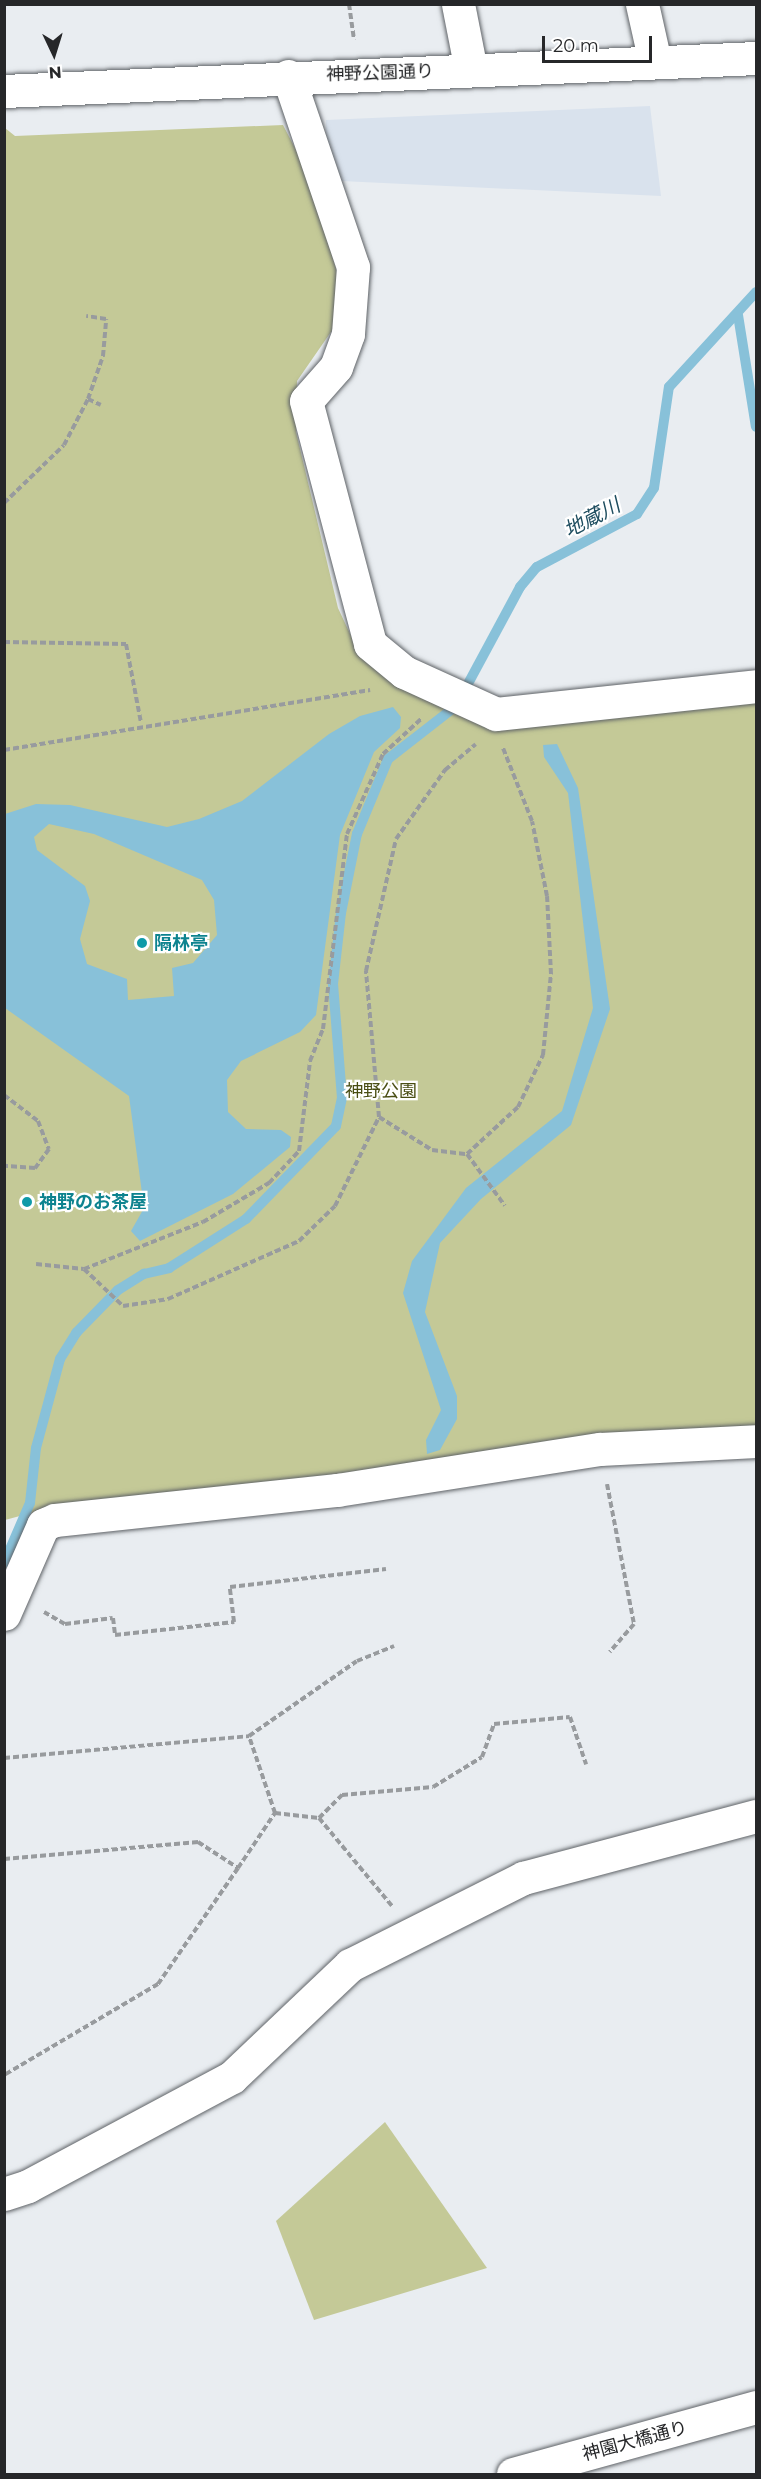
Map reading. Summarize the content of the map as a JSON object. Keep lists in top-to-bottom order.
{
  "streets": {
    "street": ["神野公園通り", "神園大橋通り"]
  },
  "water": ["地蔵川"],
  "parks": ["神野公園"],
  "places": ["隔林亭", "神野のお茶屋"],
  "scale_bar": "20 m",
  "north": "bottom"
}
